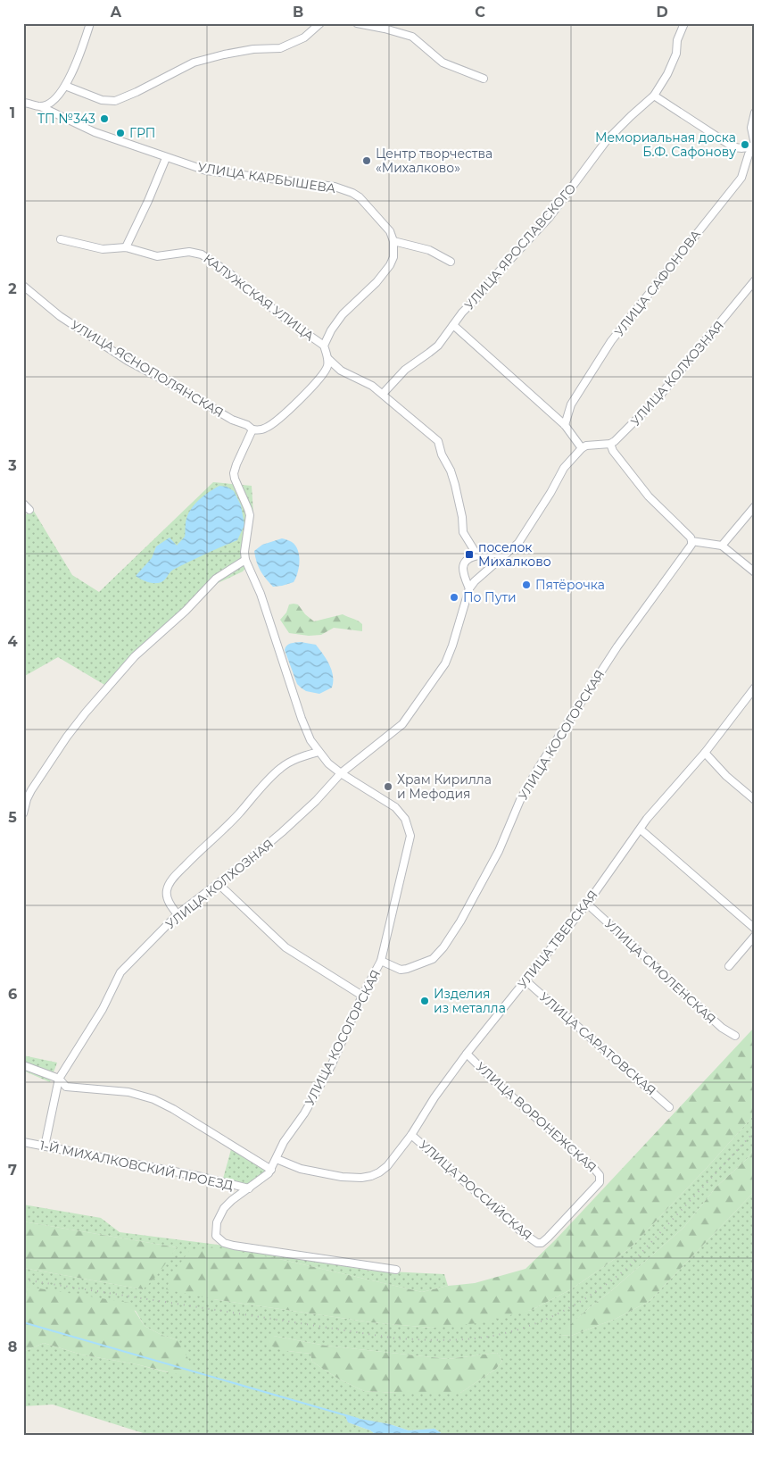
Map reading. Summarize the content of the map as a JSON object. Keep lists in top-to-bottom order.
{
  "streets": {
    "street": [
      "УЛИЦА КАРБЫШЕВА",
      "УЛИЦА ЯРОСЛАВСКОГО",
      "УЛИЦА САФОНОВА",
      "КАЛУЖСКАЯ УЛИЦА",
      "УЛИЦА ЯСНОПОЛЯНСКАЯ",
      "УЛИЦА КОЛХОЗНАЯ",
      "УЛИЦА КОСОГОРСКАЯ",
      "УЛИЦА ТВЕРСКАЯ",
      "УЛИЦА СМОЛЕНСКАЯ",
      "УЛИЦА САРАТОВСКАЯ",
      "УЛИЦА ВОРОНЕЖСКАЯ",
      "1-Й МИХАЛКОВСКИЙ ПРОЕЗД",
      "УЛИЦА РОССИЙСКАЯ"
    ]
  },
  "crossings": [
    ["УЛИЦА КОЛХОЗНАЯ", "УЛИЦА КОСОГОРСКАЯ"],
    ["УЛИЦА КОЛХОЗНАЯ", "1-Й МИХАЛКОВСКИЙ ПРОЕЗД"],
    ["УЛИЦА КОСОГОРСКАЯ", "УЛИЦА ТВЕРСКАЯ"],
    ["УЛИЦА ТВЕРСКАЯ", "УЛИЦА СМОЛЕНСКАЯ"],
    ["УЛИЦА ТВЕРСКАЯ", "УЛИЦА САРАТОВСКАЯ"],
    ["УЛИЦА ТВЕРСКАЯ", "УЛИЦА ВОРОНЕЖСКАЯ"],
    ["УЛИЦА ТВЕРСКАЯ", "УЛИЦА РОССИЙСКАЯ"],
    ["УЛИЦА ВОРОНЕЖСКАЯ", "УЛИЦА РОССИЙСКАЯ"]
  ],
  "places": {
    "other": [
      "ТП №343",
      "ГРП",
      "Мемориальная доска Б.Ф. Сафонову",
      "Центр творчества «Михалково»",
      "Пятёрочка",
      "По Пути",
      "Храм Кирилла и Мефодия",
      "Изделия из металла"
    ],
    "transit": ["поселок Михалково"]
  },
  "grid": {
    "columns": [
      "A",
      "B",
      "C",
      "D"
    ],
    "rows": [
      "1",
      "2",
      "3",
      "4",
      "5",
      "6",
      "7",
      "8"
    ]
  }
}
